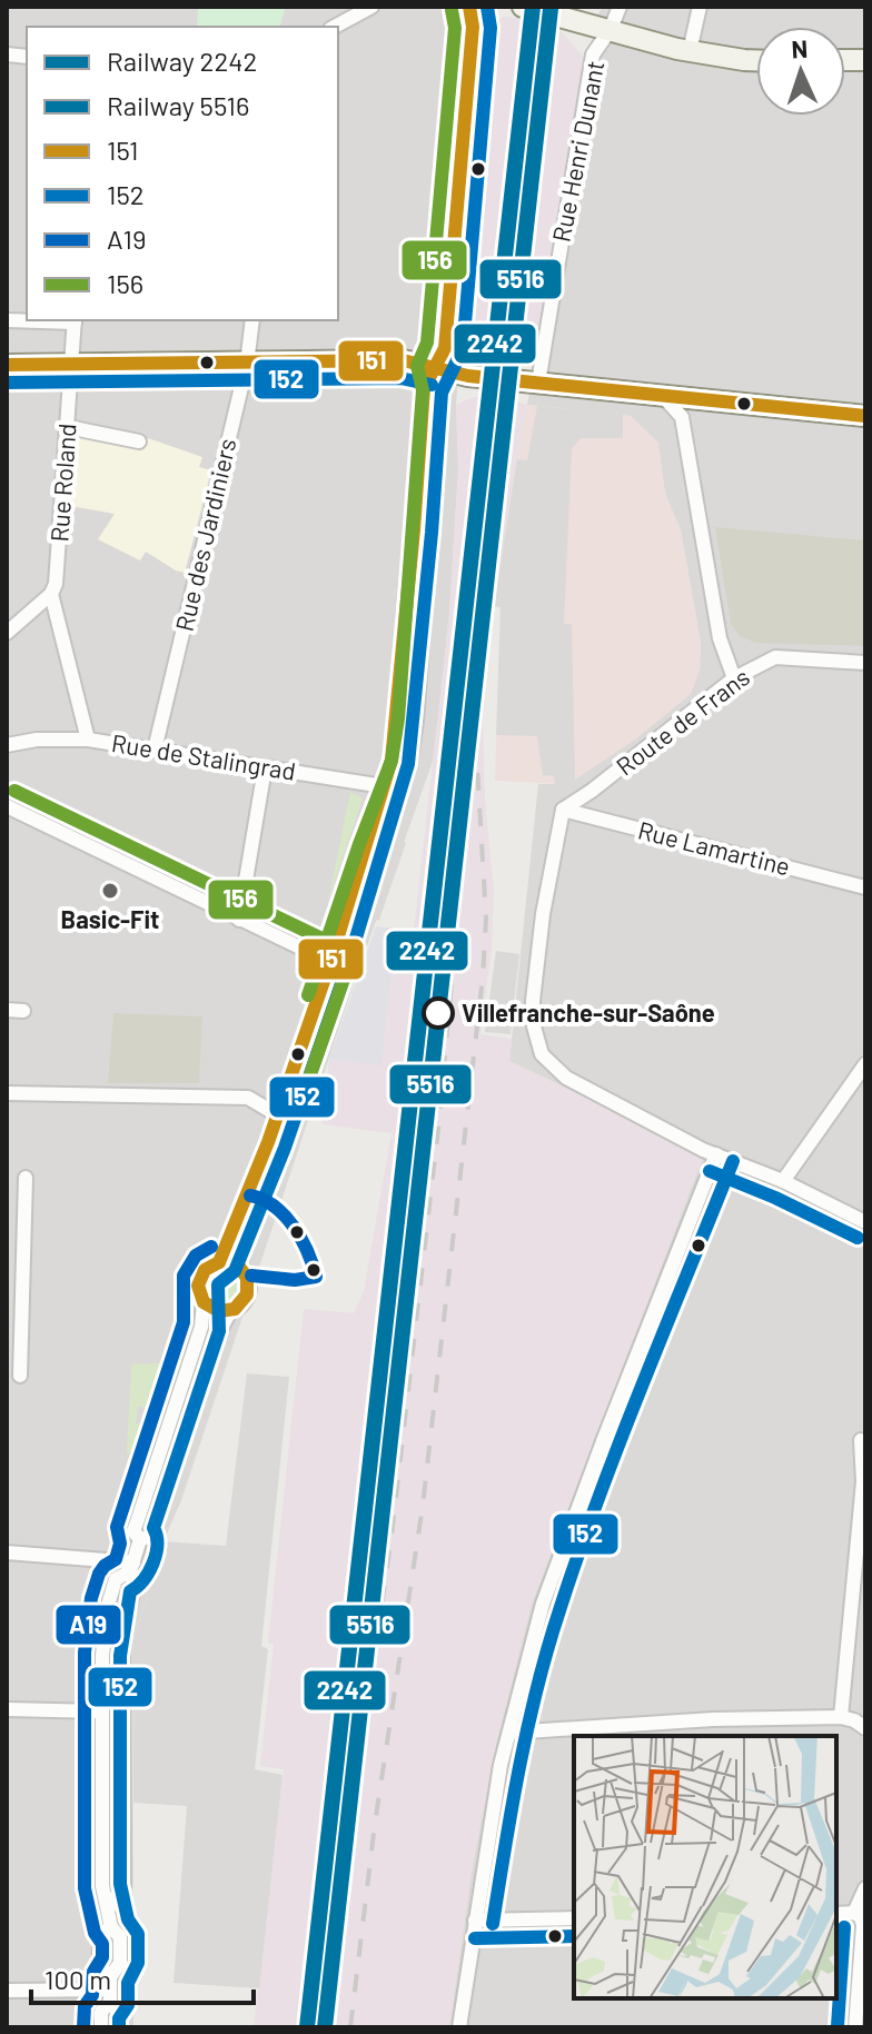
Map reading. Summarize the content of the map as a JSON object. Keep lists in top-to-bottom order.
{
  "streets": {
    "street": [
      "Rue Henri Dunant",
      "Rue Roland",
      "Rue des Jardiniers",
      "Route de Frans",
      "Rue de Stalingrad",
      "Rue Lamartine"
    ]
  },
  "crossings": [
    ["Rue des Jardiniers", "Rue de Stalingrad"],
    ["Route de Frans", "Rue Lamartine"]
  ],
  "places": ["Basic-Fit", "Villefranche-sur-Saône"],
  "lines": [
    "rail line 2242",
    "transit line 151",
    "transit line 152",
    "rail line 5516",
    "transit line 156",
    "transit line A19"
  ],
  "legend": [
    "Railway 2242",
    "Railway 5516",
    "151",
    "152",
    "A19",
    "156"
  ],
  "scale_bar": "100 m",
  "north": "top"
}
